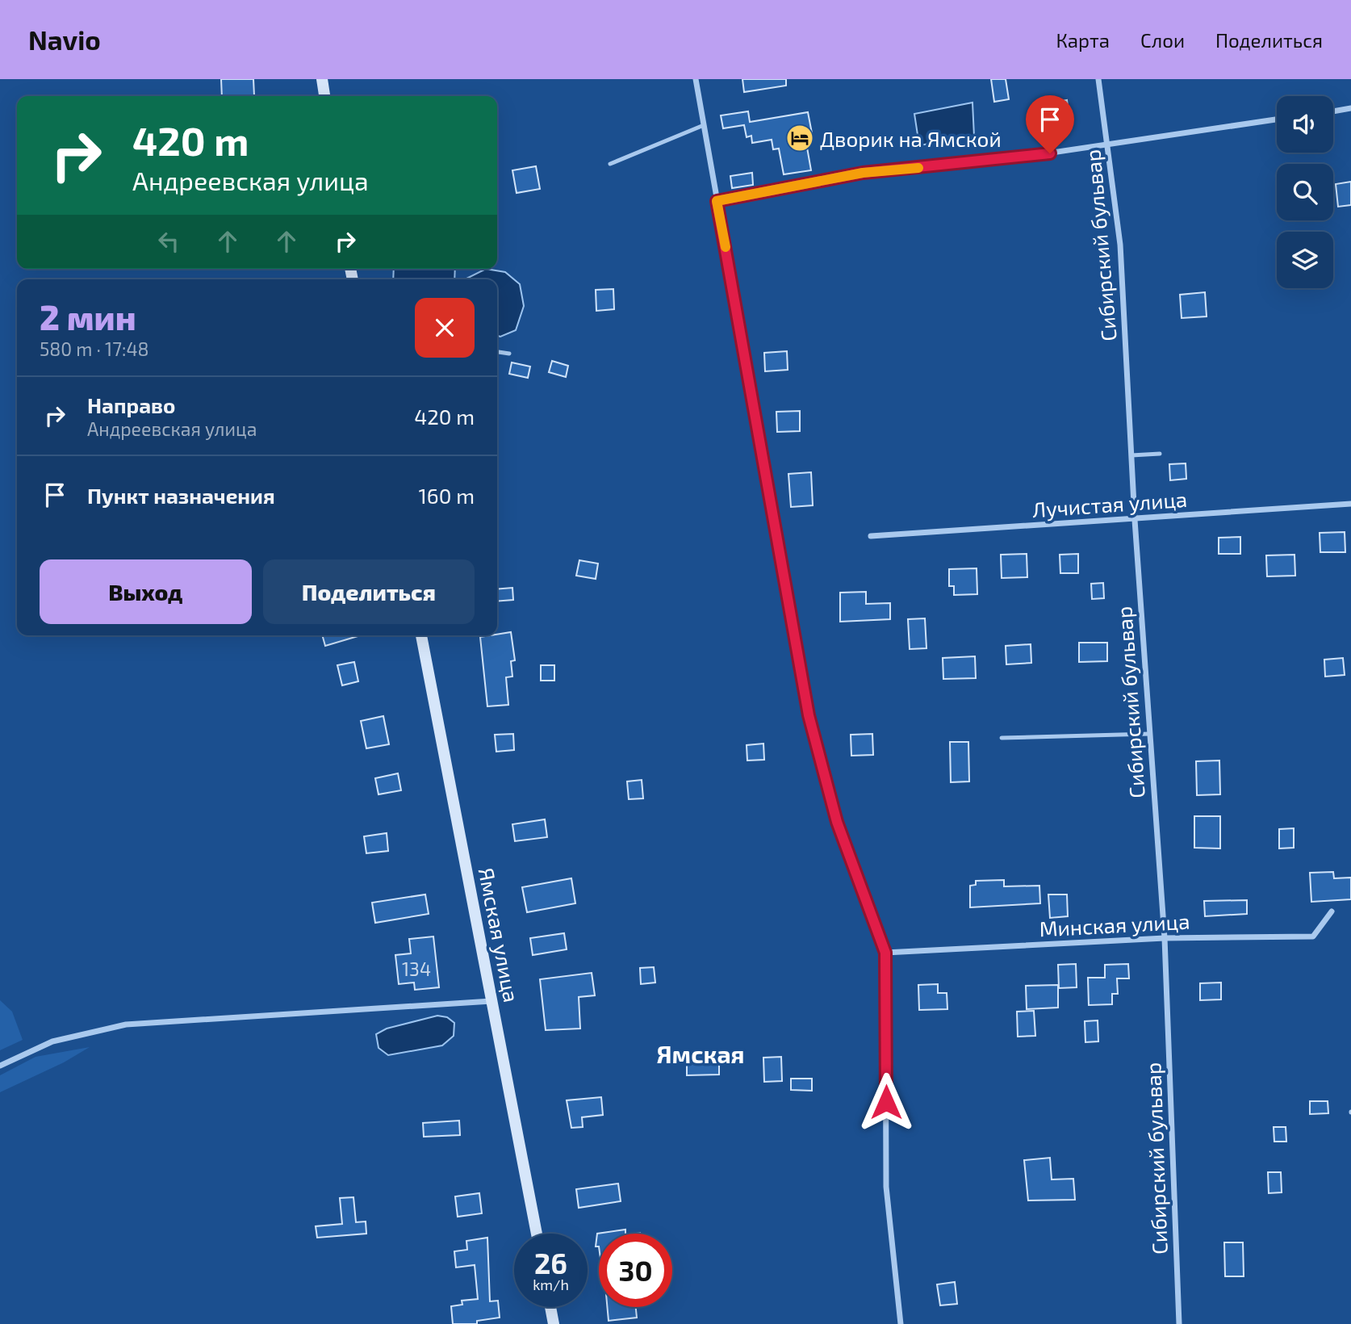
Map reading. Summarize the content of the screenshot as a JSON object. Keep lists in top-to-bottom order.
{
  "streets": {
    "main road": ["Ямская улица"],
    "street": ["Сибирский бульвар", "Лучистая улица", "Минская улица"]
  },
  "crossings": [
    ["Сибирский бульвар", "Лучистая улица"],
    ["Сибирский бульвар", "Минская улица"]
  ],
  "districts": ["Ямская"],
  "places": {
    "hotel": ["Дворик на Ямской"]
  },
  "house_numbers": ["134"],
  "page": {
    "header": "Navio",
    "nav": ["Карта", "Слои", "Поделиться"],
    "turn": ["420 m", "Андреевская улица"],
    "heading": ["2 мин", "580 m · 17:48"],
    "list": [
      {
        "name": "Направо",
        "note": "Андреевская улица",
        "value": "420 m"
      },
      {
        "name": "Пункт назначения",
        "value": "160 m"
      }
    ],
    "buttons": ["Выход", "Поделиться"],
    "speed": "26 km/h",
    "limit": "30"
  }
}
